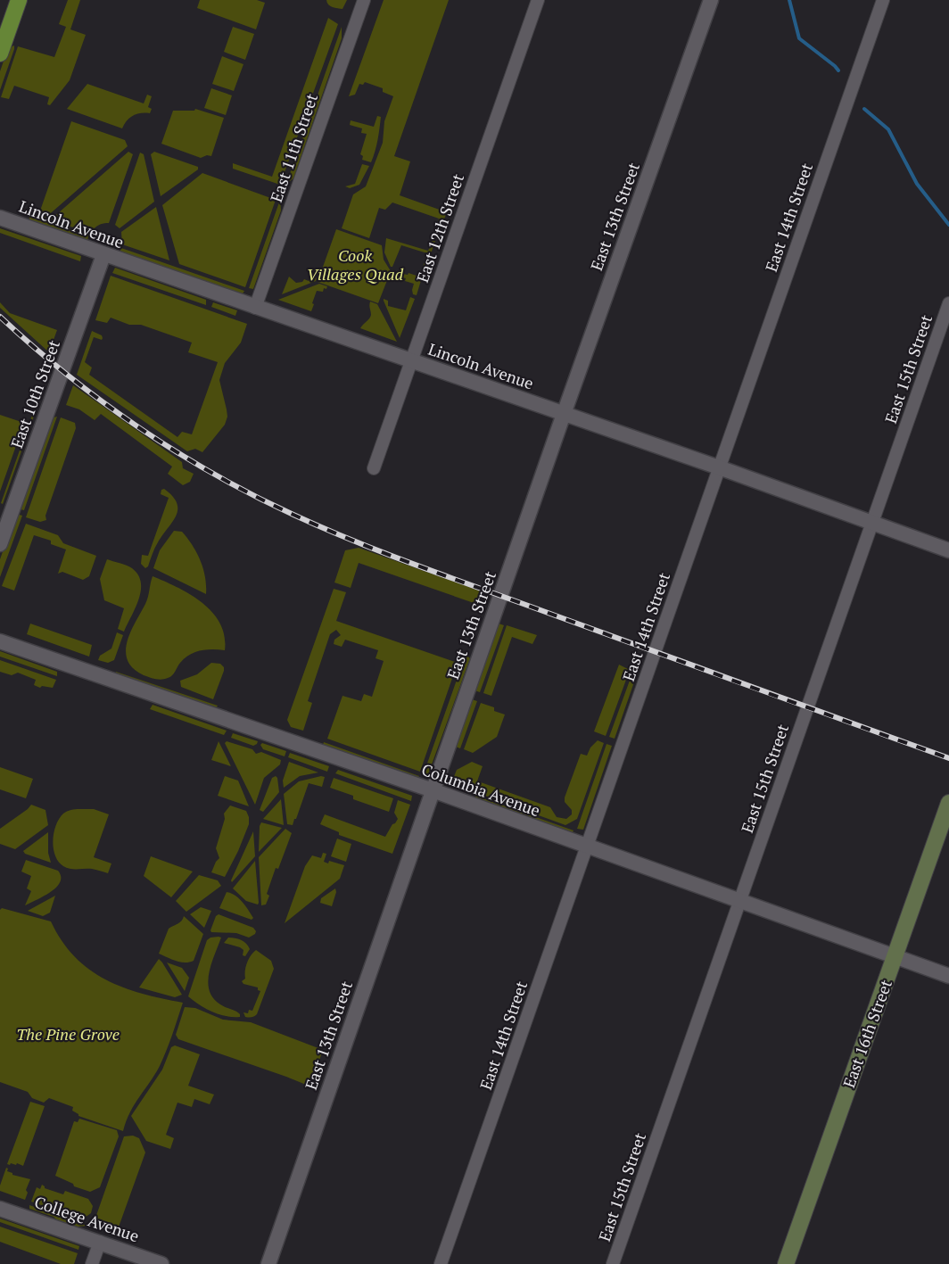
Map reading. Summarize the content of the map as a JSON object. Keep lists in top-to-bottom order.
{
  "streets": {
    "main road": ["East 16th Street"],
    "street": [
      "East 11th Street",
      "East 13th Street",
      "East 14th Street",
      "Lincoln Avenue",
      "East 12th Street",
      "East 15th Street",
      "East 10th Street",
      "Columbia Avenue",
      "College Avenue"
    ]
  },
  "crossings": [
    ["East 11th Street", "Lincoln Avenue"],
    ["East 13th Street", "Lincoln Avenue"],
    ["East 13th Street", "Columbia Avenue"],
    ["East 14th Street", "Lincoln Avenue"],
    ["East 14th Street", "Columbia Avenue"],
    ["Lincoln Avenue", "East 12th Street"],
    ["Lincoln Avenue", "East 15th Street"],
    ["Lincoln Avenue", "East 10th Street"],
    ["East 15th Street", "Columbia Avenue"],
    ["Columbia Avenue", "East 16th Street"]
  ],
  "parks": ["Cook Villages Quad", "The Pine Grove"]
}
